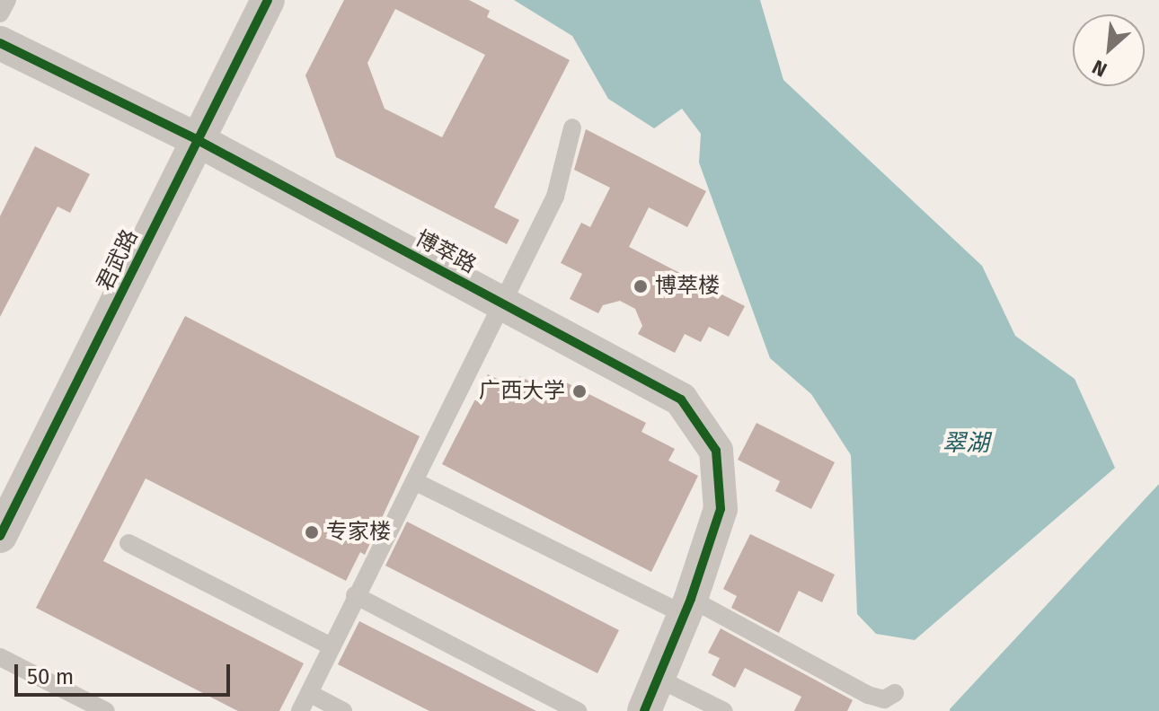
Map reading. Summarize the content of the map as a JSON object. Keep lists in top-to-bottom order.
{
  "streets": {
    "street": ["博萃路", "君武路"]
  },
  "crossings": [
    ["博萃路", "君武路"]
  ],
  "water": ["翠湖"],
  "places": ["博萃楼", "广西大学", "专家楼"],
  "scale_bar": "50 m",
  "north": "bottom left"
}
